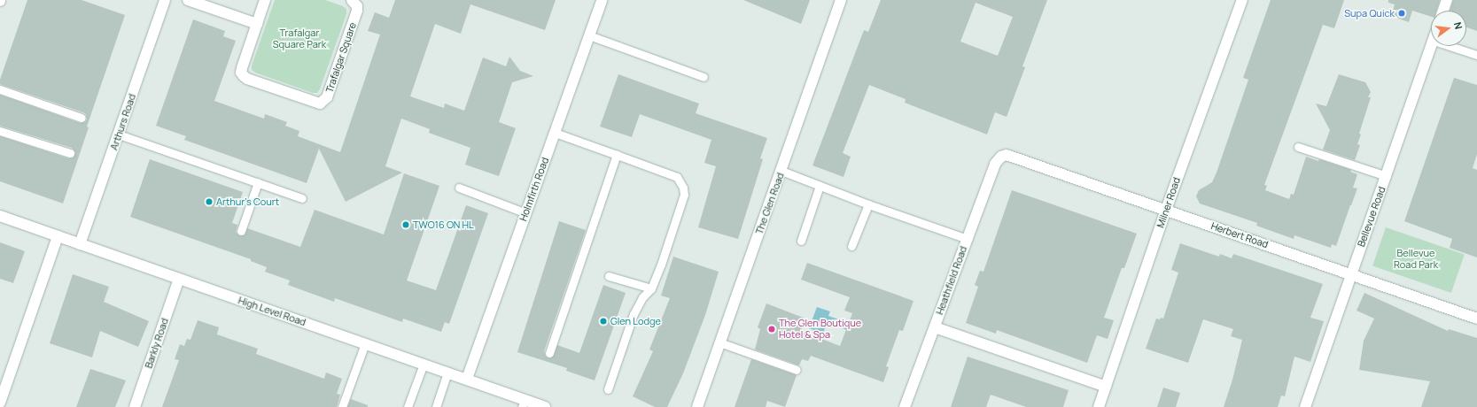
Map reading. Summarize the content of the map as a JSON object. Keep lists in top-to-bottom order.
{
  "streets": {
    "street": [
      "Trafalgar Square",
      "Arthurs Road",
      "Holmfirth Road",
      "Milner Road",
      "The Glen Road",
      "Bellevue Road",
      "Herbert Road",
      "Heathfield Road",
      "High Level Road",
      "Barkly Road"
    ]
  },
  "crossings": [
    ["Arthurs Road", "High Level Road"],
    ["Holmfirth Road", "High Level Road"],
    ["Milner Road", "Herbert Road"],
    ["Bellevue Road", "Herbert Road"],
    ["Herbert Road", "Heathfield Road"],
    ["High Level Road", "Barkly Road"]
  ],
  "parks": ["Trafalgar Square Park", "Bellevue Road Park"],
  "places": [
    "Supa Quick",
    "Arthur's Court",
    "TWO16 ON HL",
    "Glen Lodge",
    "The Glen Boutique Hotel & Spa"
  ],
  "north": "right"
}
